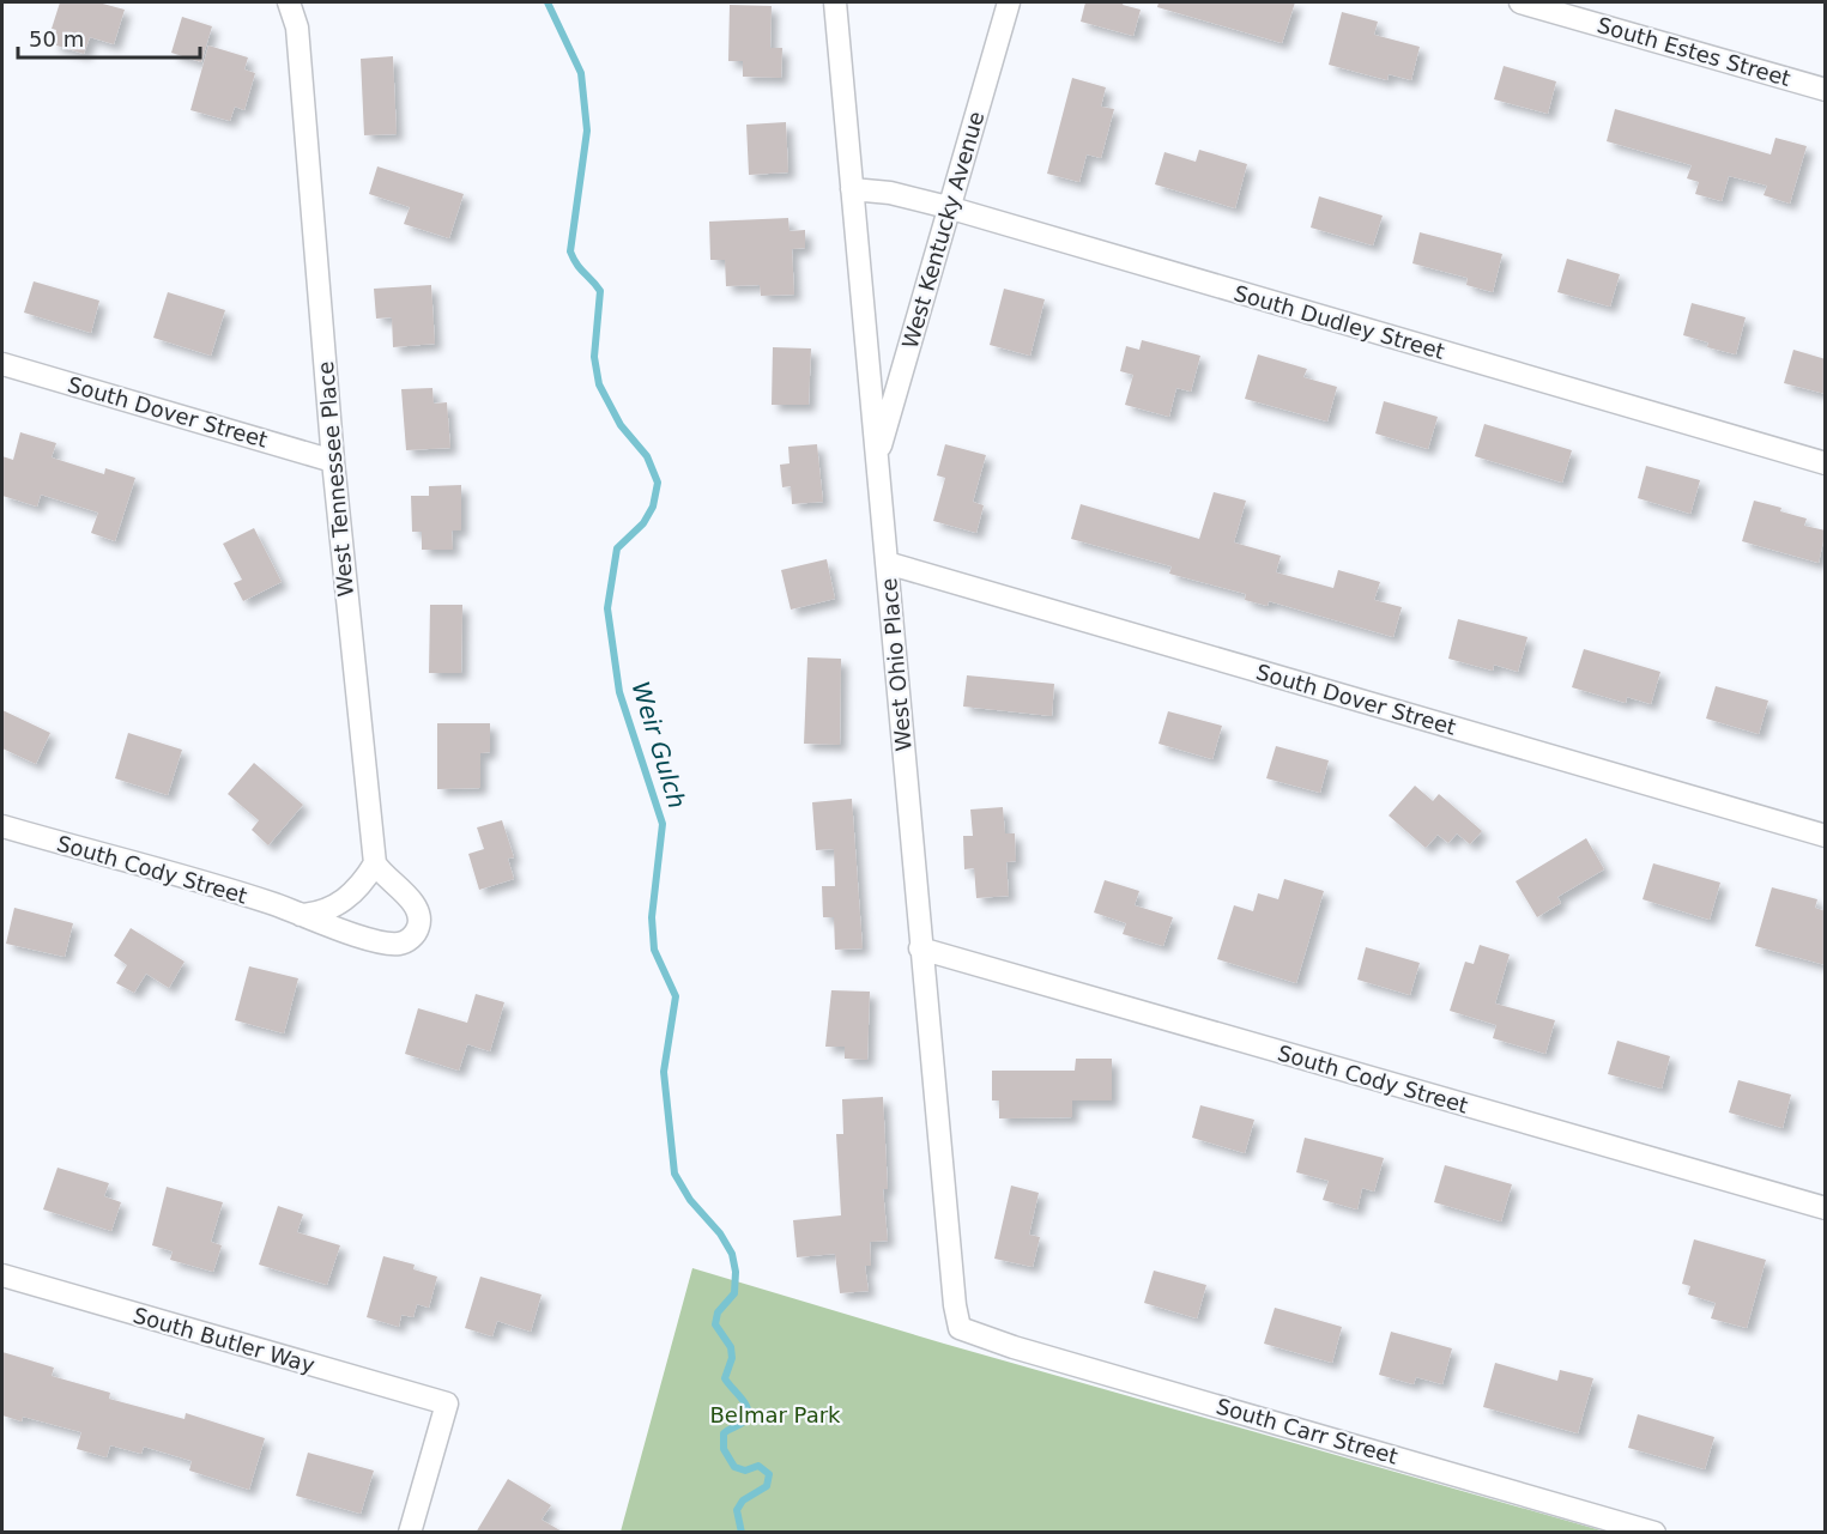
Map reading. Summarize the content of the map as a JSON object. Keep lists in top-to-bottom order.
{
  "streets": {
    "street": [
      "South Estes Street",
      "West Kentucky Avenue",
      "South Dudley Street",
      "South Dover Street",
      "West Tennessee Place",
      "West Ohio Place",
      "South Cody Street",
      "South Butler Way",
      "South Carr Street"
    ]
  },
  "crossings": [
    ["West Kentucky Avenue", "South Dudley Street"],
    ["West Kentucky Avenue", "West Ohio Place"],
    ["South Dudley Street", "West Ohio Place"],
    ["South Dover Street", "West Tennessee Place"],
    ["South Dover Street", "West Ohio Place"],
    ["West Tennessee Place", "South Cody Street"],
    ["West Ohio Place", "South Cody Street"],
    ["West Ohio Place", "South Carr Street"]
  ],
  "water": ["Weir Gulch"],
  "parks": ["Belmar Park"],
  "scale_bar": "50 m"
}
